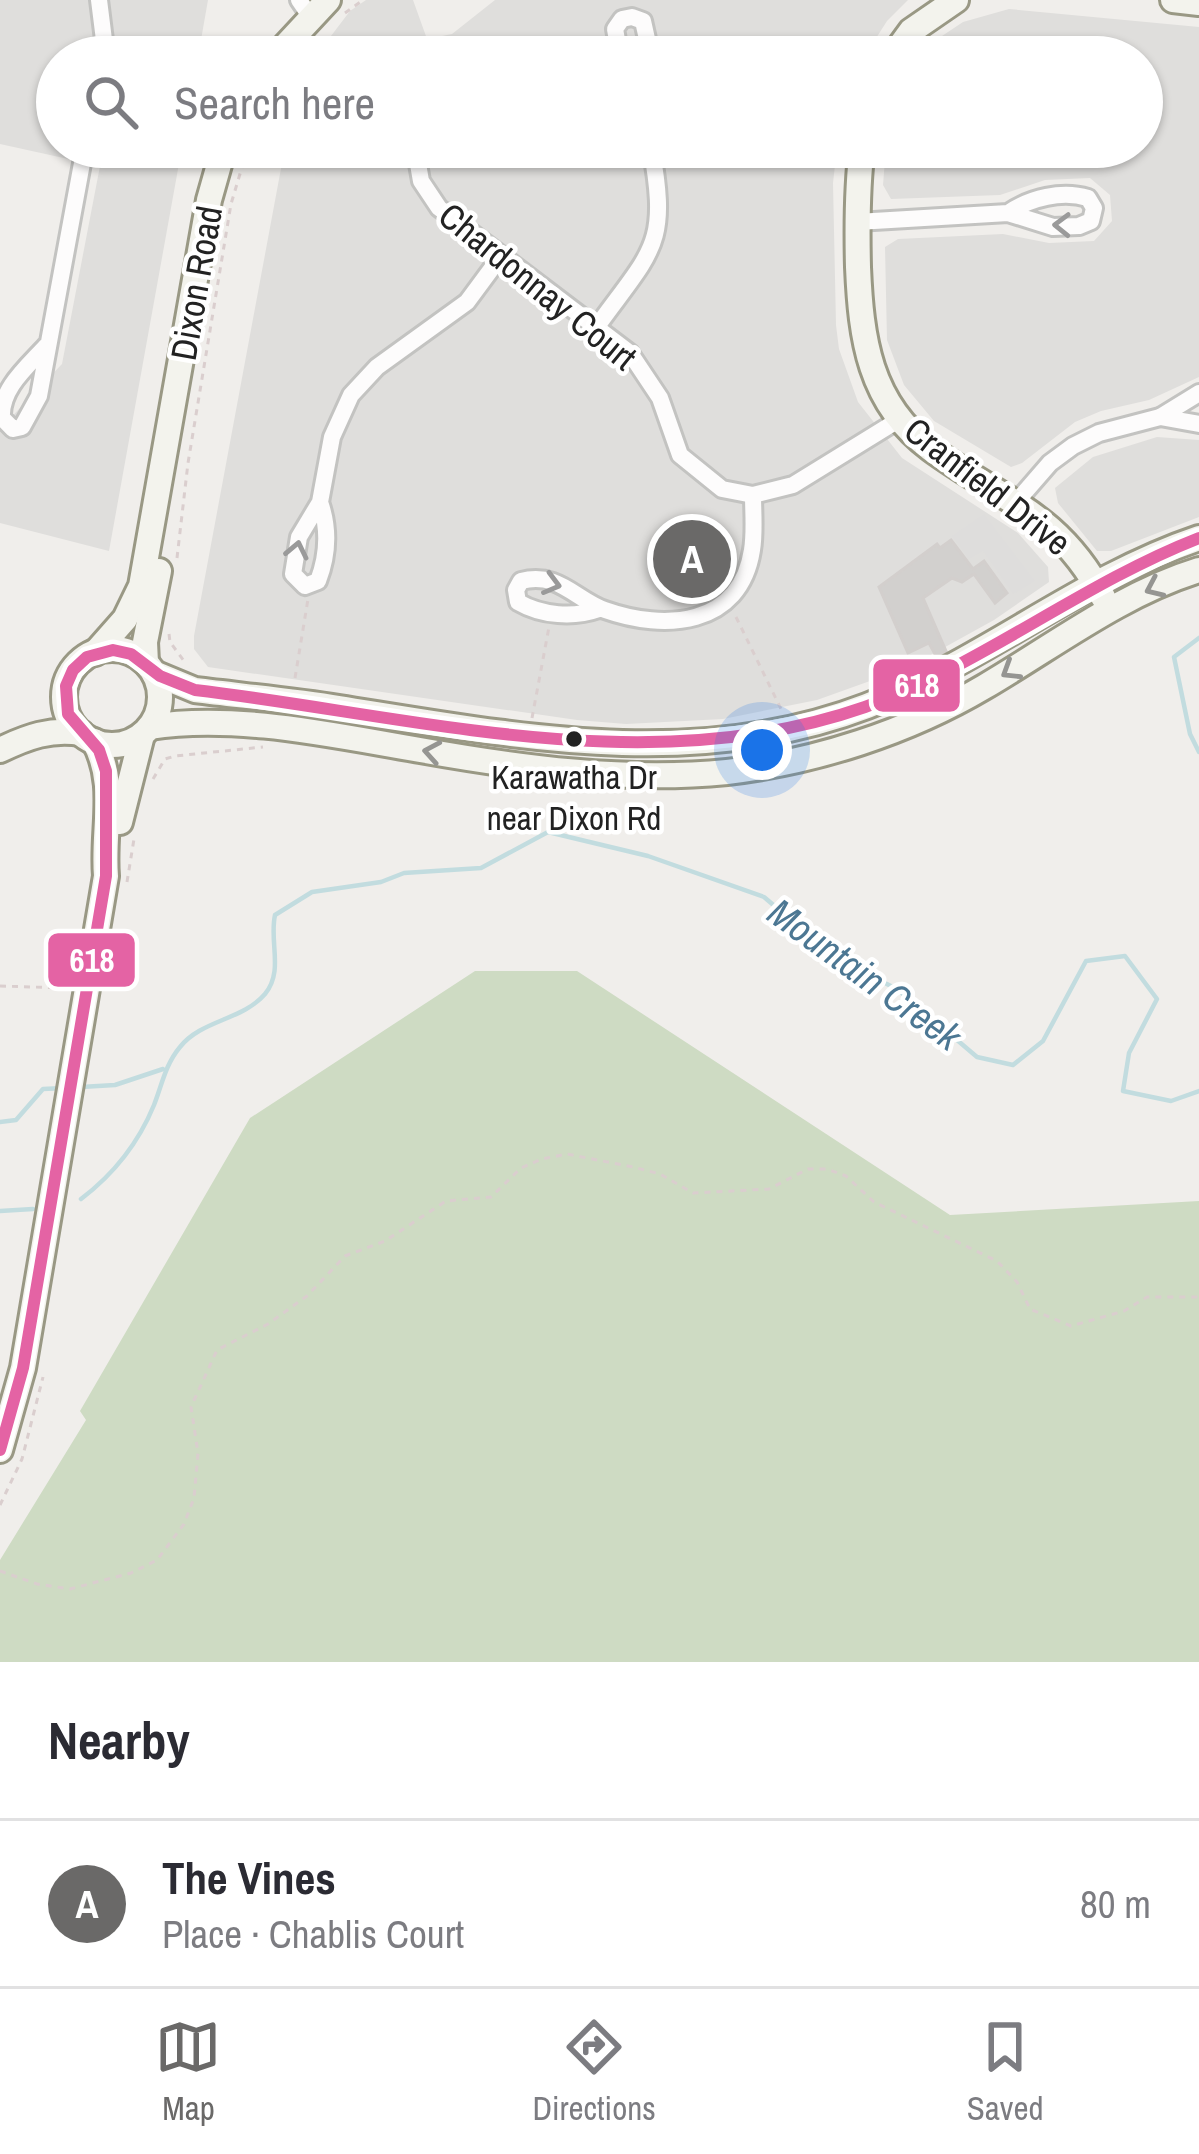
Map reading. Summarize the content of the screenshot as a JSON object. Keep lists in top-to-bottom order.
{
  "streets": {
    "main road": ["Dixon Road", "Cranfield Drive"],
    "street": ["Chardonnay Court"]
  },
  "water": ["Mountain Creek"],
  "places": ["Karawatha Dr near Dixon Rd"],
  "lines": ["transit line 618"],
  "page": {
    "search": "Search here",
    "pins": "A",
    "heading": "Nearby",
    "list": [
      {
        "mark": "A",
        "name": "The Vines",
        "note": "Place · Chablis Court",
        "value": "80 m"
      }
    ],
    "nav": ["Map", "Directions", "Saved"]
  }
}
